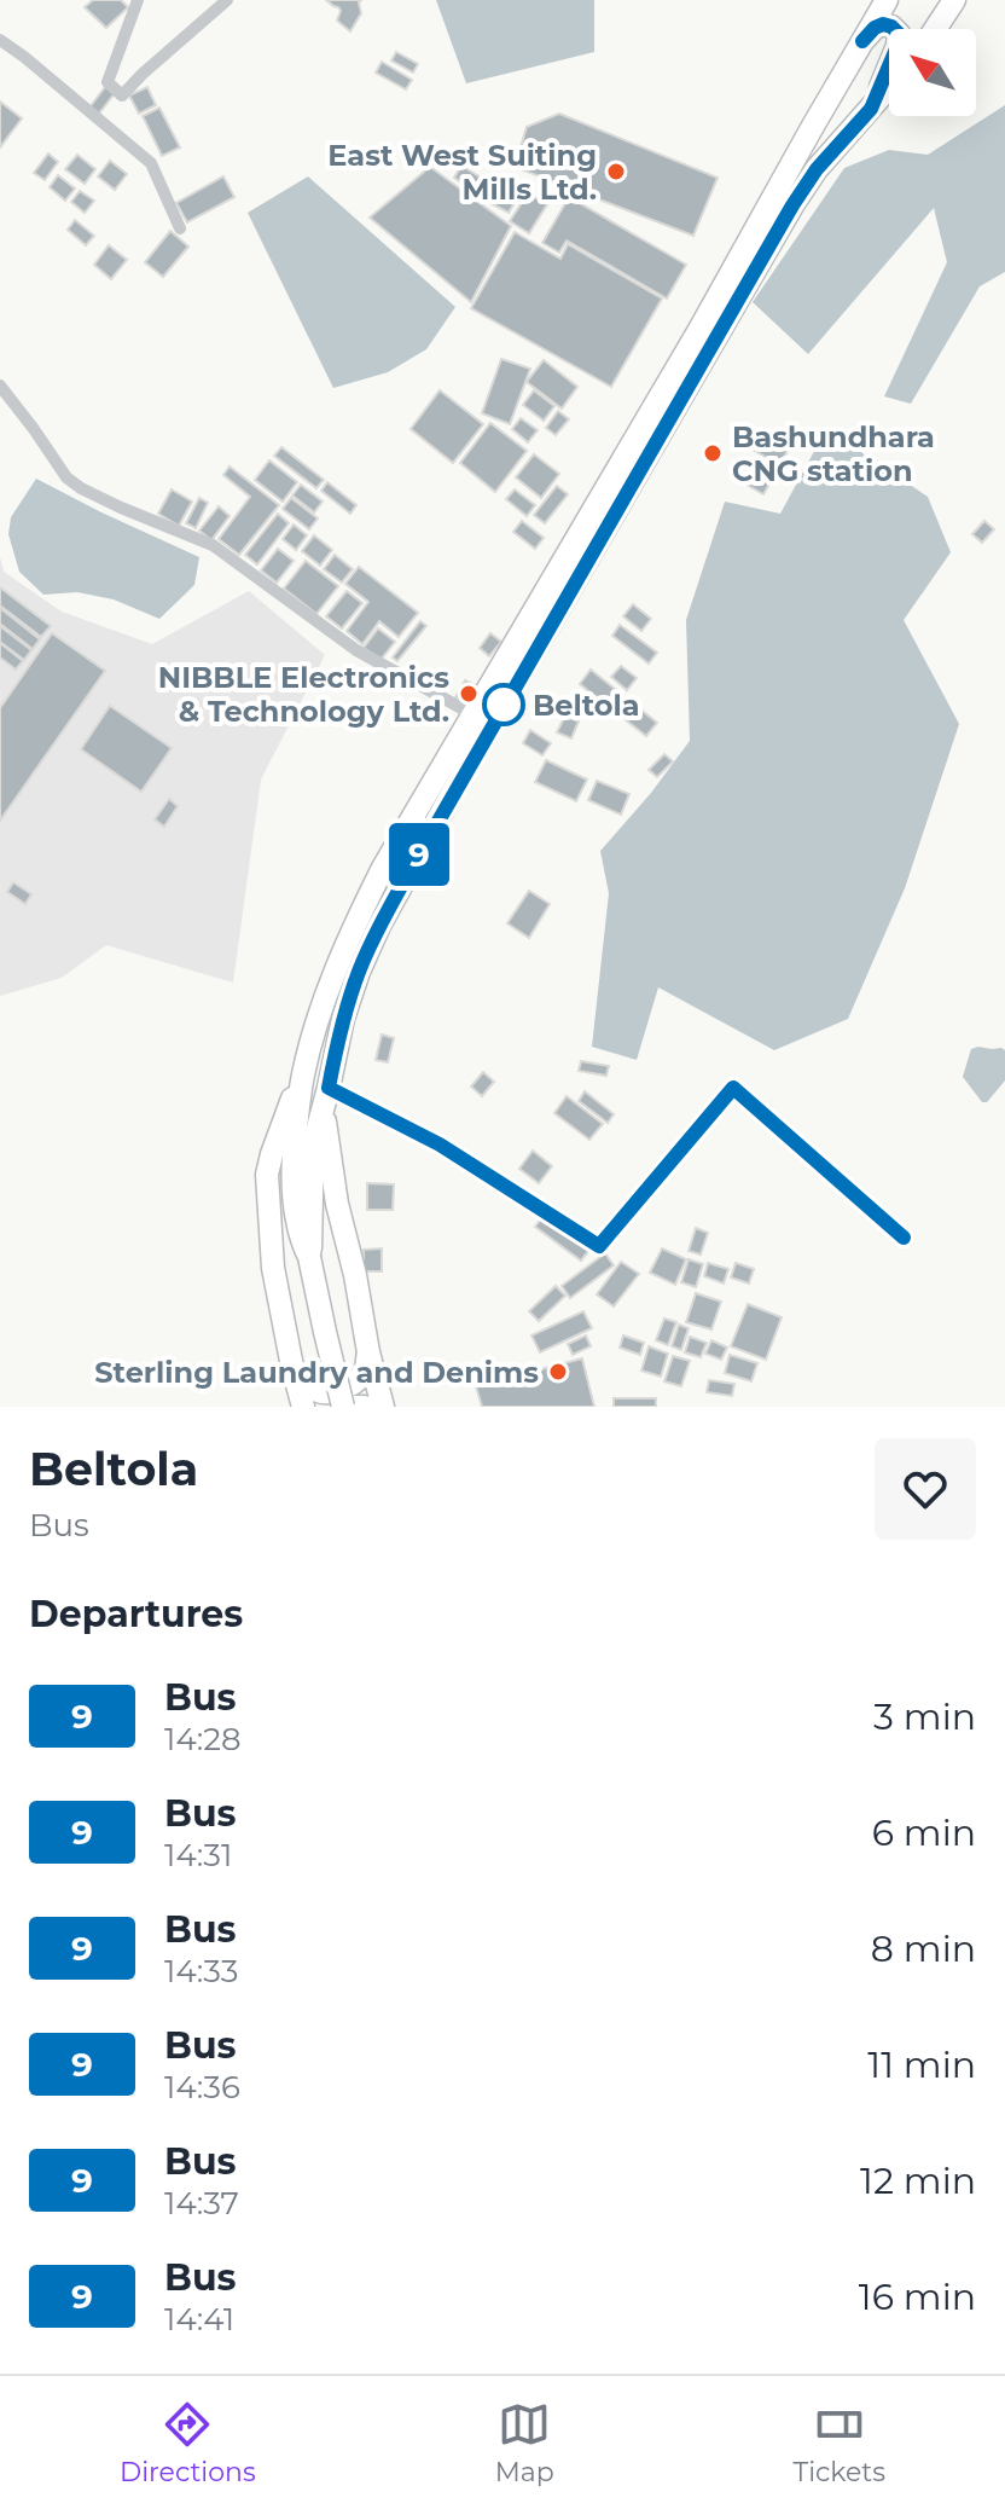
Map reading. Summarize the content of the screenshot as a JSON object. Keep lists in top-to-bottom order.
{
  "places": [
    "East West Suiting Mills Ltd.",
    "Bashundhara CNG station",
    "NIBBLE Electronics & Technology Ltd.",
    "Beltola",
    "Sterling Laundry and Denims"
  ],
  "lines": ["bus line 9"],
  "north": "top left",
  "page": {
    "on_map": "9",
    "heading": [
      ["Beltola", "Bus"],
      "Departures"
    ],
    "list": [
      {
        "mark": "9",
        "name": "Bus",
        "note": "14:28",
        "value": "3 min"
      },
      {
        "mark": "9",
        "name": "Bus",
        "note": "14:31",
        "value": "6 min"
      },
      {
        "mark": "9",
        "name": "Bus",
        "note": "14:33",
        "value": "8 min"
      },
      {
        "mark": "9",
        "name": "Bus",
        "note": "14:36",
        "value": "11 min"
      },
      {
        "mark": "9",
        "name": "Bus",
        "note": "14:37",
        "value": "12 min"
      },
      {
        "mark": "9",
        "name": "Bus",
        "note": "14:41",
        "value": "16 min"
      }
    ],
    "tabs": ["Directions", "Map", "Tickets"]
  }
}
